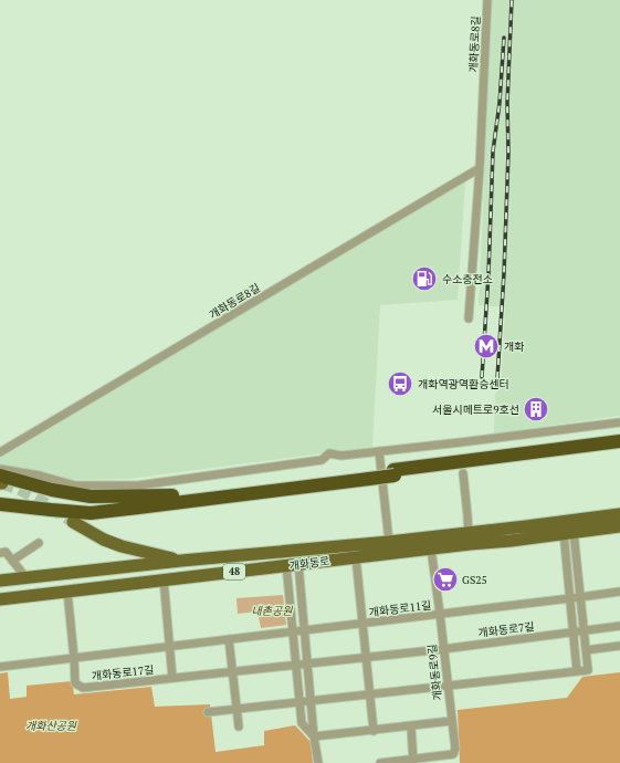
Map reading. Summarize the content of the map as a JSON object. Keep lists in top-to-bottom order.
{
  "streets": {
    "main road": ["개화동로", "48"],
    "street": [
      "개화동로8길",
      "개화동로11길",
      "개화동로7길",
      "개화동로17길",
      "개화동로9길"
    ]
  },
  "crossings": [
    ["개화동로", "개화동로11길"],
    ["개화동로", "개화동로17길"],
    ["개화동로", "개화동로9길"],
    ["개화동로11길", "개화동로7길"],
    ["개화동로11길", "개화동로17길"],
    ["개화동로11길", "개화동로9길"],
    ["개화동로7길", "개화동로9길"]
  ],
  "parks": ["내촌공원", "개화산공원"],
  "places": {
    "fuel station": ["수소충전소"],
    "metro station": ["개화"],
    "bus stop": ["개화역광역환승센터"],
    "building": ["서울시메트로9호선"],
    "supermarket": ["GS25"]
  }
}
